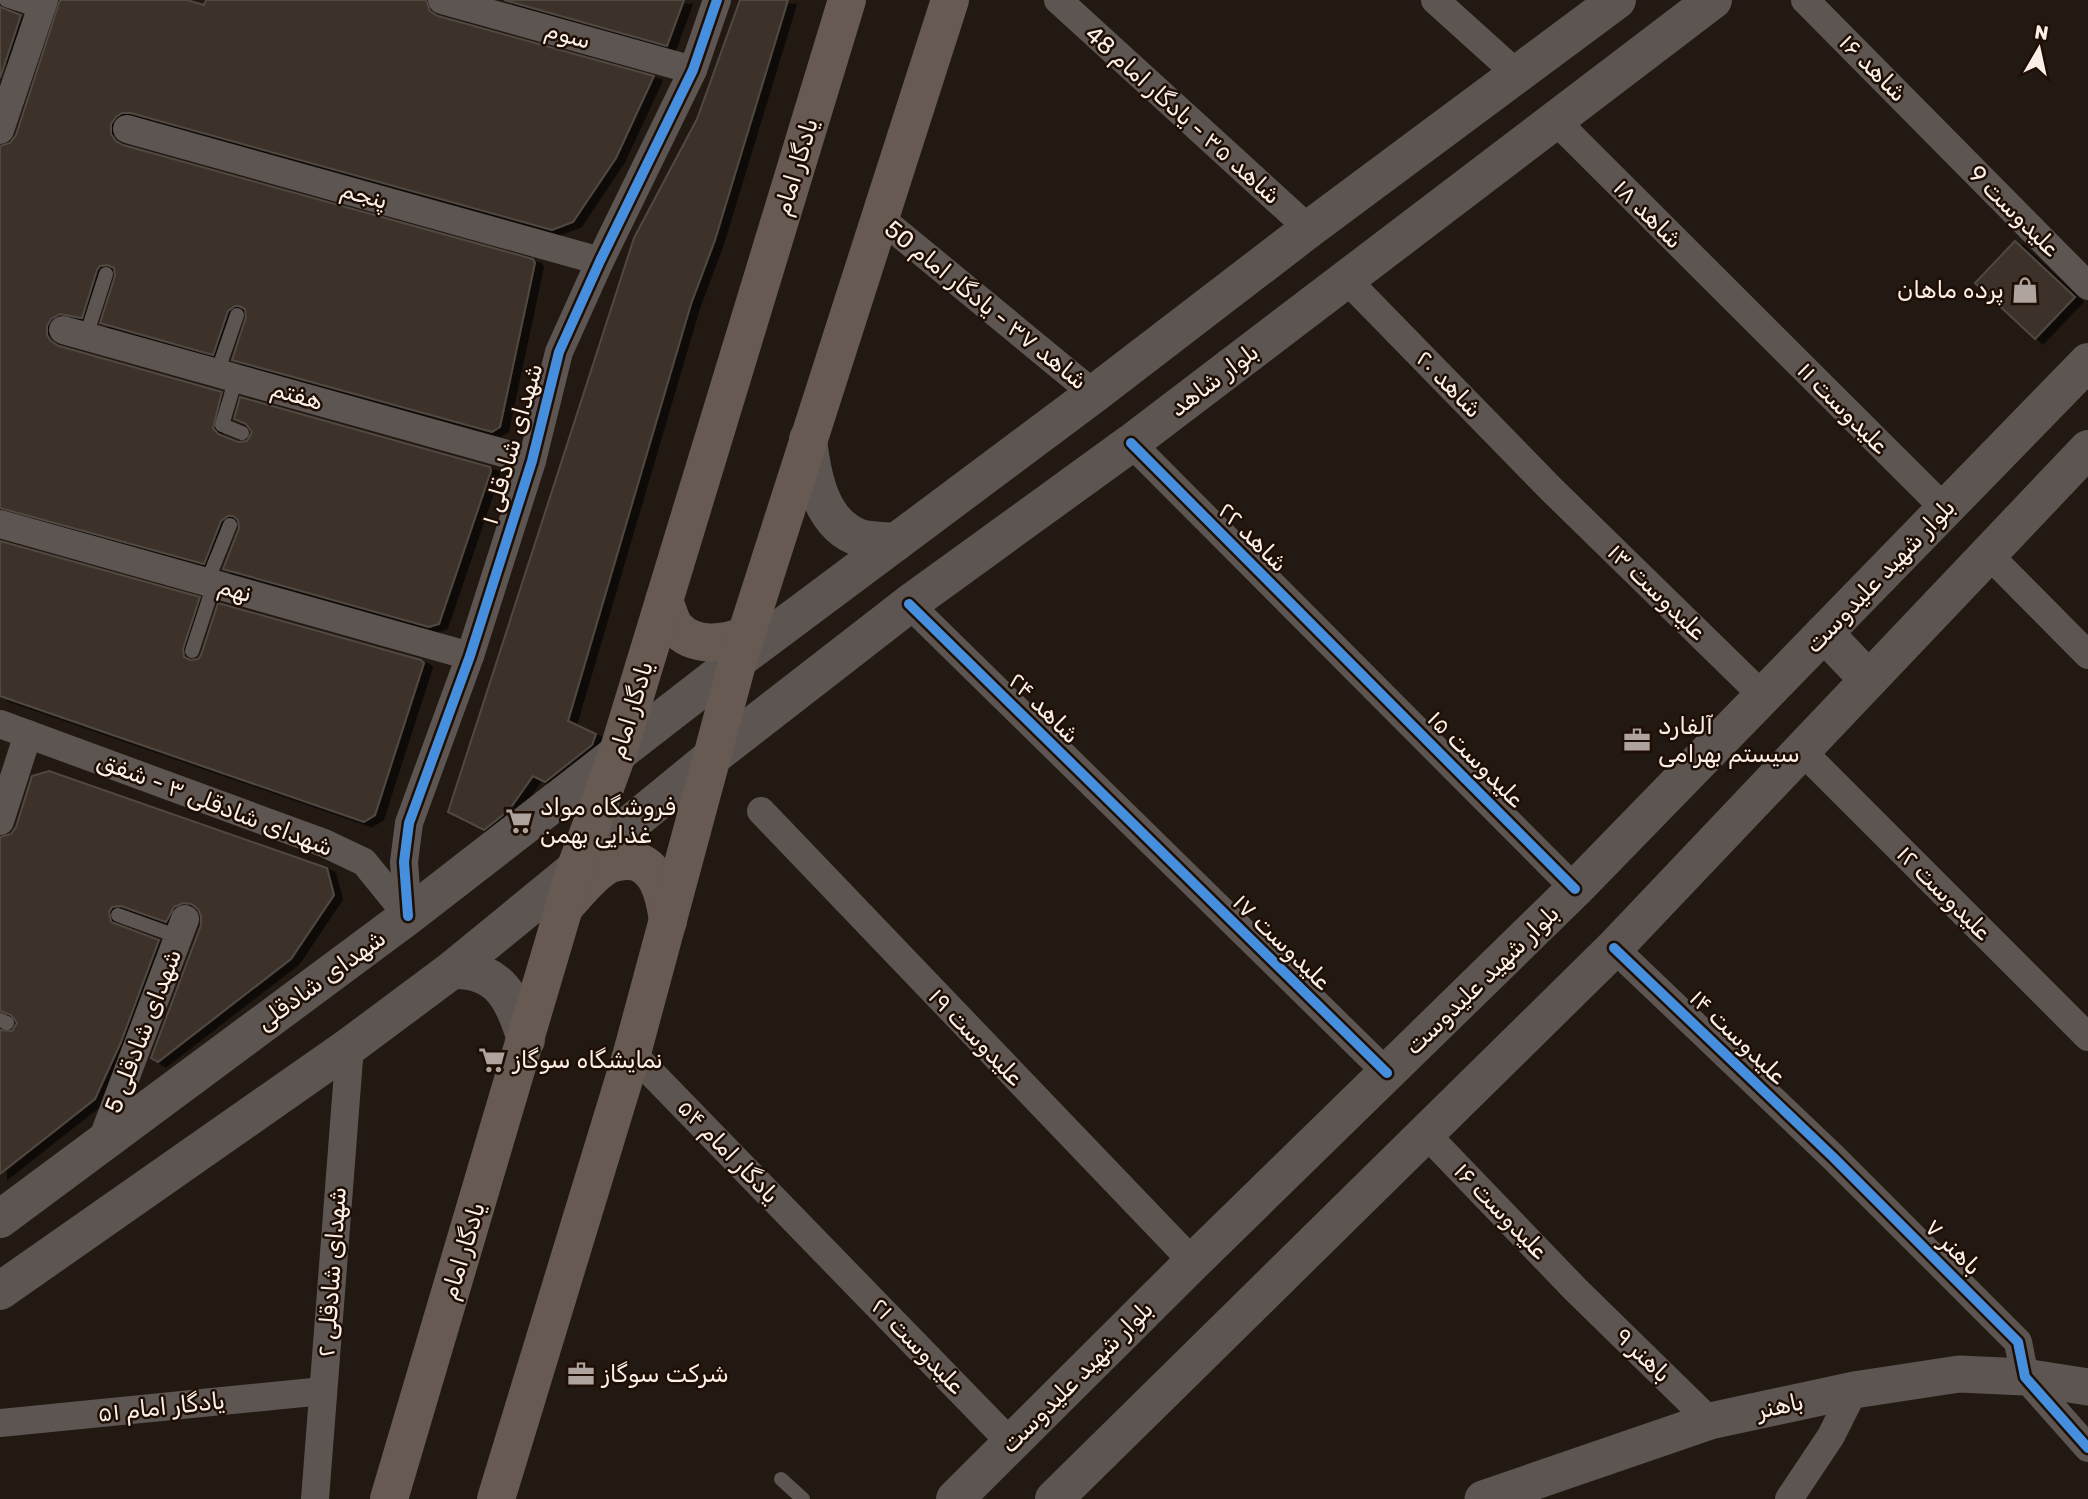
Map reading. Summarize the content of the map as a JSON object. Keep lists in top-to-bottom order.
{
  "streets": {
    "main road": [
      "یادگار امام",
      "بلوار شاهد",
      "بلوار شهید علیدوست",
      "شهدای شادقلی"
    ],
    "street": [
      "سوم",
      "شاهد ۱۶",
      "شاهد ۳۵ - یادگار امام 48",
      "پنجم",
      "علیدوست 9",
      "شاهد ۱۸",
      "شاهد ۳۷ - یادگار امام 50",
      "شاهد ۲۰",
      "هفتم",
      "علیدوست ۱۱",
      "شهدای شادقلی ۱",
      "شاهد ۲۲",
      "نهم",
      "علیدوست ۱۳",
      "شاهد ۲۴",
      "علیدوست ۱۵",
      "شهدای شادقلی ۳ - شفق",
      "علیدوست ۱۲",
      "علیدوست ۱۷",
      "شهدای شادقلی 5",
      "علیدوست ۱۹",
      "علیدوست ۱۴",
      "یادگار امام ۵۴",
      "علیدوست ۱۶",
      "باهنر ۷",
      "شهدای شادقلی ۲",
      "علیدوست ۲۱",
      "باهنر ۹",
      "باهنر",
      "یادگار امام ۵۱"
    ]
  },
  "crossings": [
    ["سوم", "شهدای شادقلی ۱"],
    ["شاهد ۱۶", "علیدوست 9"],
    ["یادگار امام", "شهدای شادقلی"],
    ["پنجم", "شهدای شادقلی ۱"],
    ["شاهد ۱۸", "بلوار شاهد"],
    ["شاهد ۱۸", "علیدوست ۱۱"],
    ["بلوار شاهد", "شاهد ۲۰"],
    ["بلوار شاهد", "شاهد ۲۲"],
    ["بلوار شاهد", "شاهد ۲۴"],
    ["شاهد ۲۰", "علیدوست ۱۳"],
    ["هفتم", "شهدای شادقلی ۱"],
    ["علیدوست ۱۱", "بلوار شهید علیدوست"],
    ["شهدای شادقلی ۱", "نهم"],
    ["شهدای شادقلی ۱", "شهدای شادقلی ۳ - شفق"],
    ["شهدای شادقلی ۱", "شهدای شادقلی"],
    ["شاهد ۲۲", "علیدوست ۱۵"],
    ["بلوار شهید علیدوست", "علیدوست ۱۳"],
    ["بلوار شهید علیدوست", "علیدوست ۱۵"],
    ["بلوار شهید علیدوست", "علیدوست ۱۷"],
    ["بلوار شهید علیدوست", "علیدوست ۱۹"],
    ["بلوار شهید علیدوست", "علیدوست ۲۱"],
    ["شاهد ۲۴", "علیدوست ۱۷"],
    ["شهدای شادقلی ۳ - شفق", "شهدای شادقلی"],
    ["شهدای شادقلی", "شهدای شادقلی 5"],
    ["علیدوست ۱۴", "باهنر ۷"],
    ["یادگار امام ۵۴", "علیدوست ۲۱"],
    ["علیدوست ۱۶", "باهنر ۹"],
    ["باهنر ۷", "باهنر"],
    ["شهدای شادقلی ۲", "یادگار امام ۵۱"],
    ["باهنر ۹", "باهنر"]
  ],
  "places": {
    "shop": ["پرده ماهان"],
    "office": ["آلفارد سیستم بهرامی", "شرکت سوگاز"],
    "supermarket": ["فروشگاه مواد غذایی بهمن", "نمایشگاه سوگاز"]
  },
  "north": "top"
}
